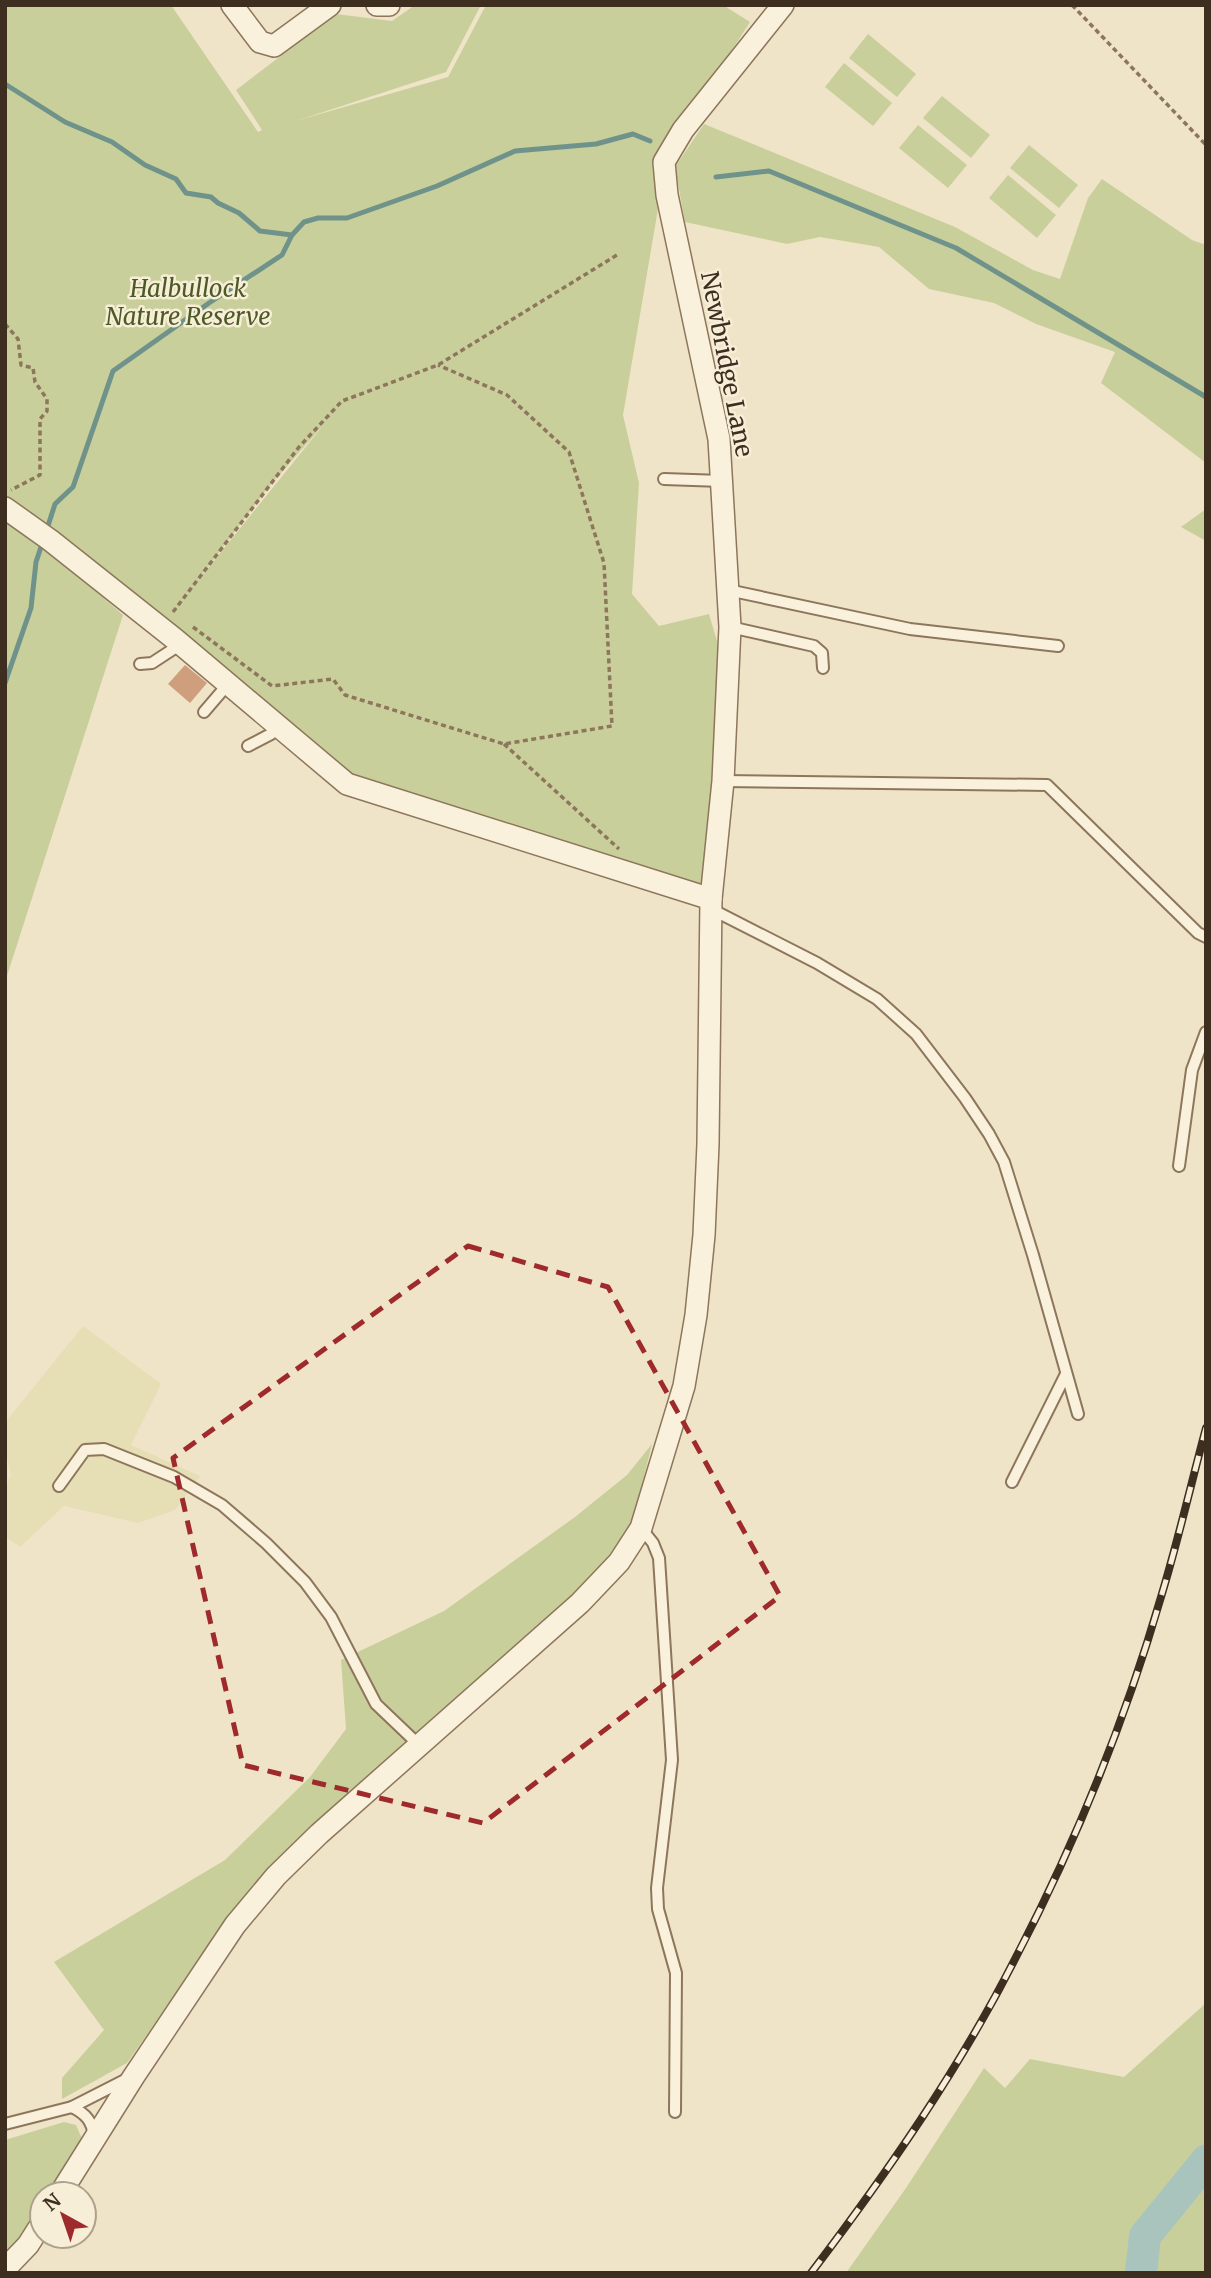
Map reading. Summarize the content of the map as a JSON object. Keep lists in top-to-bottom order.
{
  "streets": {
    "street": ["Newbridge Lane"]
  },
  "parks": ["Halbullock Nature Reserve"],
  "north": "top left"
}
